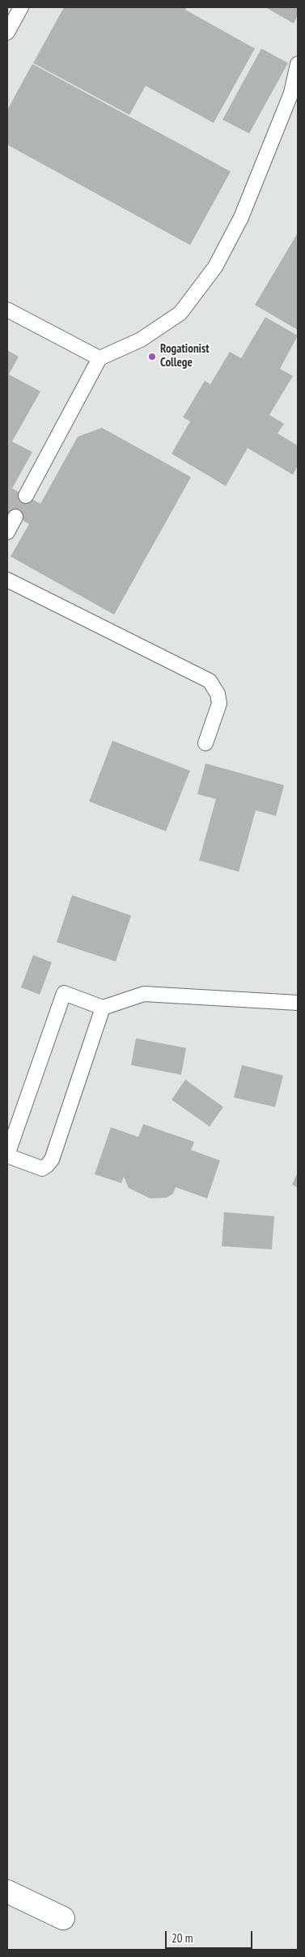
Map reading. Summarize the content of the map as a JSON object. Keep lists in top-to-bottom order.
{
  "places": ["Rogationist College"],
  "scale_bar": "20 m"
}
